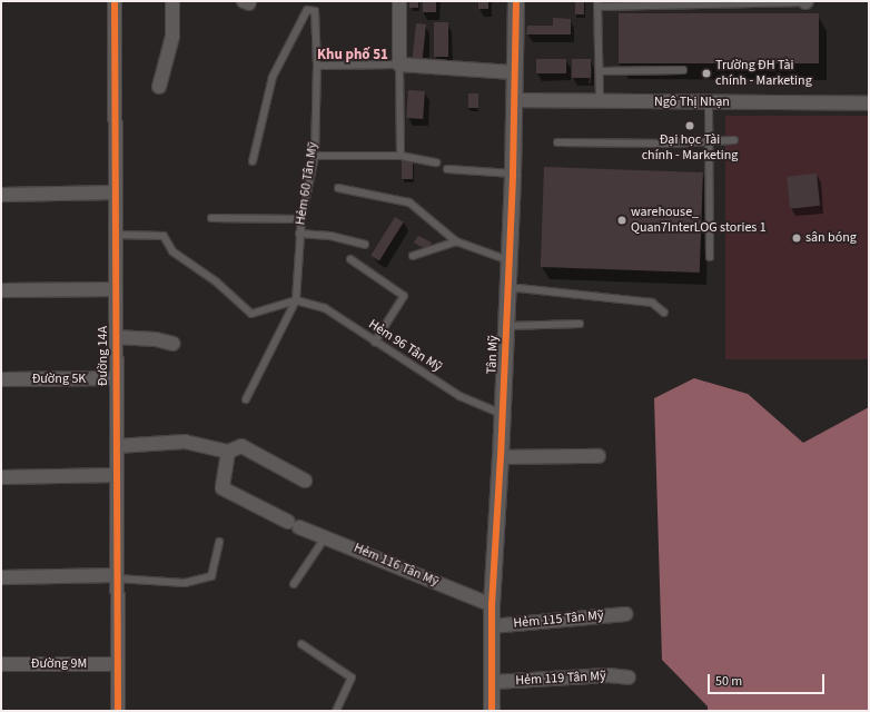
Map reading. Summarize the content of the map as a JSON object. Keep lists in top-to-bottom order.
{
  "streets": {
    "street": [
      "Ngô Thị Nhạn",
      "Tân Mỹ",
      "Đường 14A",
      "Đường 5K",
      "Hẻm 116 Tân Mỹ",
      "Hẻm 115 Tân Mỹ",
      "Đường 9M",
      "Hẻm 119 Tân Mỹ"
    ],
    "lane": ["Hẻm 60 Tân Mỹ", "Hẻm 96 Tân Mỹ"]
  },
  "crossings": [
    ["Ngô Thị Nhạn", "Tân Mỹ"],
    ["Hẻm 60 Tân Mỹ", "Hẻm 96 Tân Mỹ"],
    ["Hẻm 96 Tân Mỹ", "Tân Mỹ"],
    ["Tân Mỹ", "Hẻm 116 Tân Mỹ"],
    ["Tân Mỹ", "Hẻm 115 Tân Mỹ"],
    ["Tân Mỹ", "Hẻm 119 Tân Mỹ"],
    ["Đường 14A", "Đường 5K"],
    ["Đường 14A", "Đường 9M"]
  ],
  "districts": ["Khu phố 51"],
  "places": [
    "Trường ĐH Tài chính - Marketing",
    "Đại học Tài chính - Marketing",
    "warehouse_ Quan7InterLOG stories 1",
    "sân bóng"
  ],
  "scale_bar": "50 m"
}
